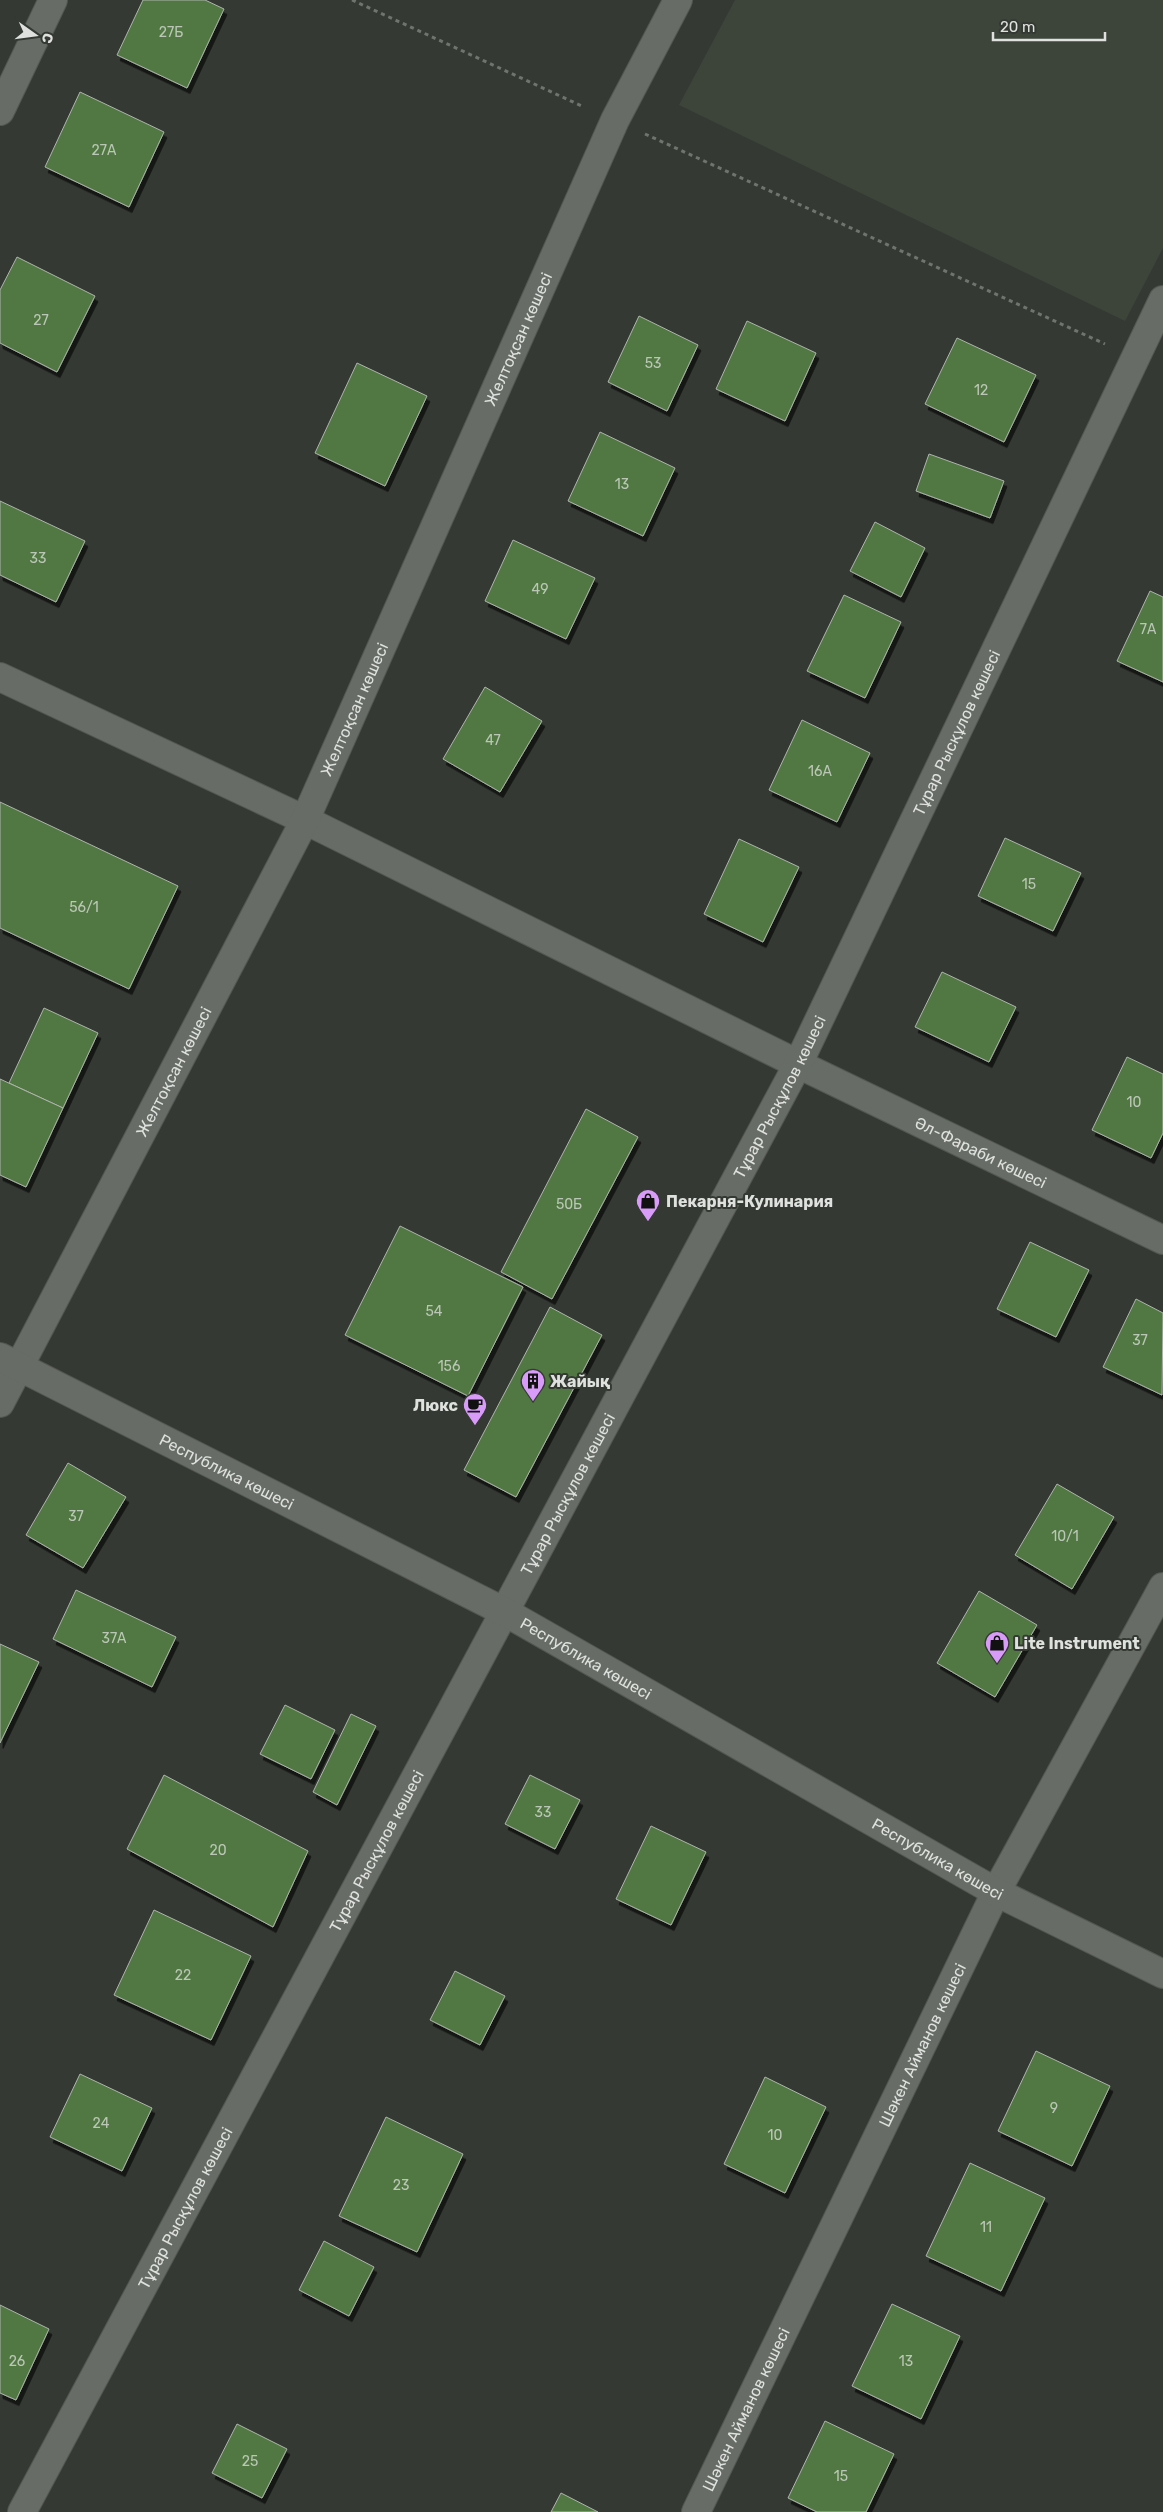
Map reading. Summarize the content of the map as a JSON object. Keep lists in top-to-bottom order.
{
  "streets": {
    "street": [
      "Желтоқсан көшесі",
      "Тұрар Рысқұлов көшесі",
      "Әл-Фараби көшесі",
      "Республика көшесі",
      "Шәкен Айманов көшесі"
    ]
  },
  "crossings": [
    ["Желтоқсан көшесі", "Әл-Фараби көшесі"],
    ["Желтоқсан көшесі", "Республика көшесі"],
    ["Тұрар Рысқұлов көшесі", "Әл-Фараби көшесі"],
    ["Тұрар Рысқұлов көшесі", "Республика көшесі"],
    ["Республика көшесі", "Шәкен Айманов көшесі"]
  ],
  "places": {
    "shop": ["Пекарня-Кулинария", "Lite Instrument"],
    "building": ["Жайық"],
    "cafe": ["Люкс"]
  },
  "house_numbers": [
    "27Б",
    "27А",
    "27",
    "53",
    "12",
    "13",
    "33",
    "49",
    "7А",
    "47",
    "16А",
    "15",
    "56/1",
    "10",
    "50Б",
    "54",
    "37",
    "156",
    "37",
    "10/1",
    "37А",
    "33",
    "20",
    "22",
    "9",
    "24",
    "10",
    "23",
    "11",
    "26",
    "13",
    "25",
    "15"
  ],
  "scale_bar": "20 m",
  "north": "right"
}
